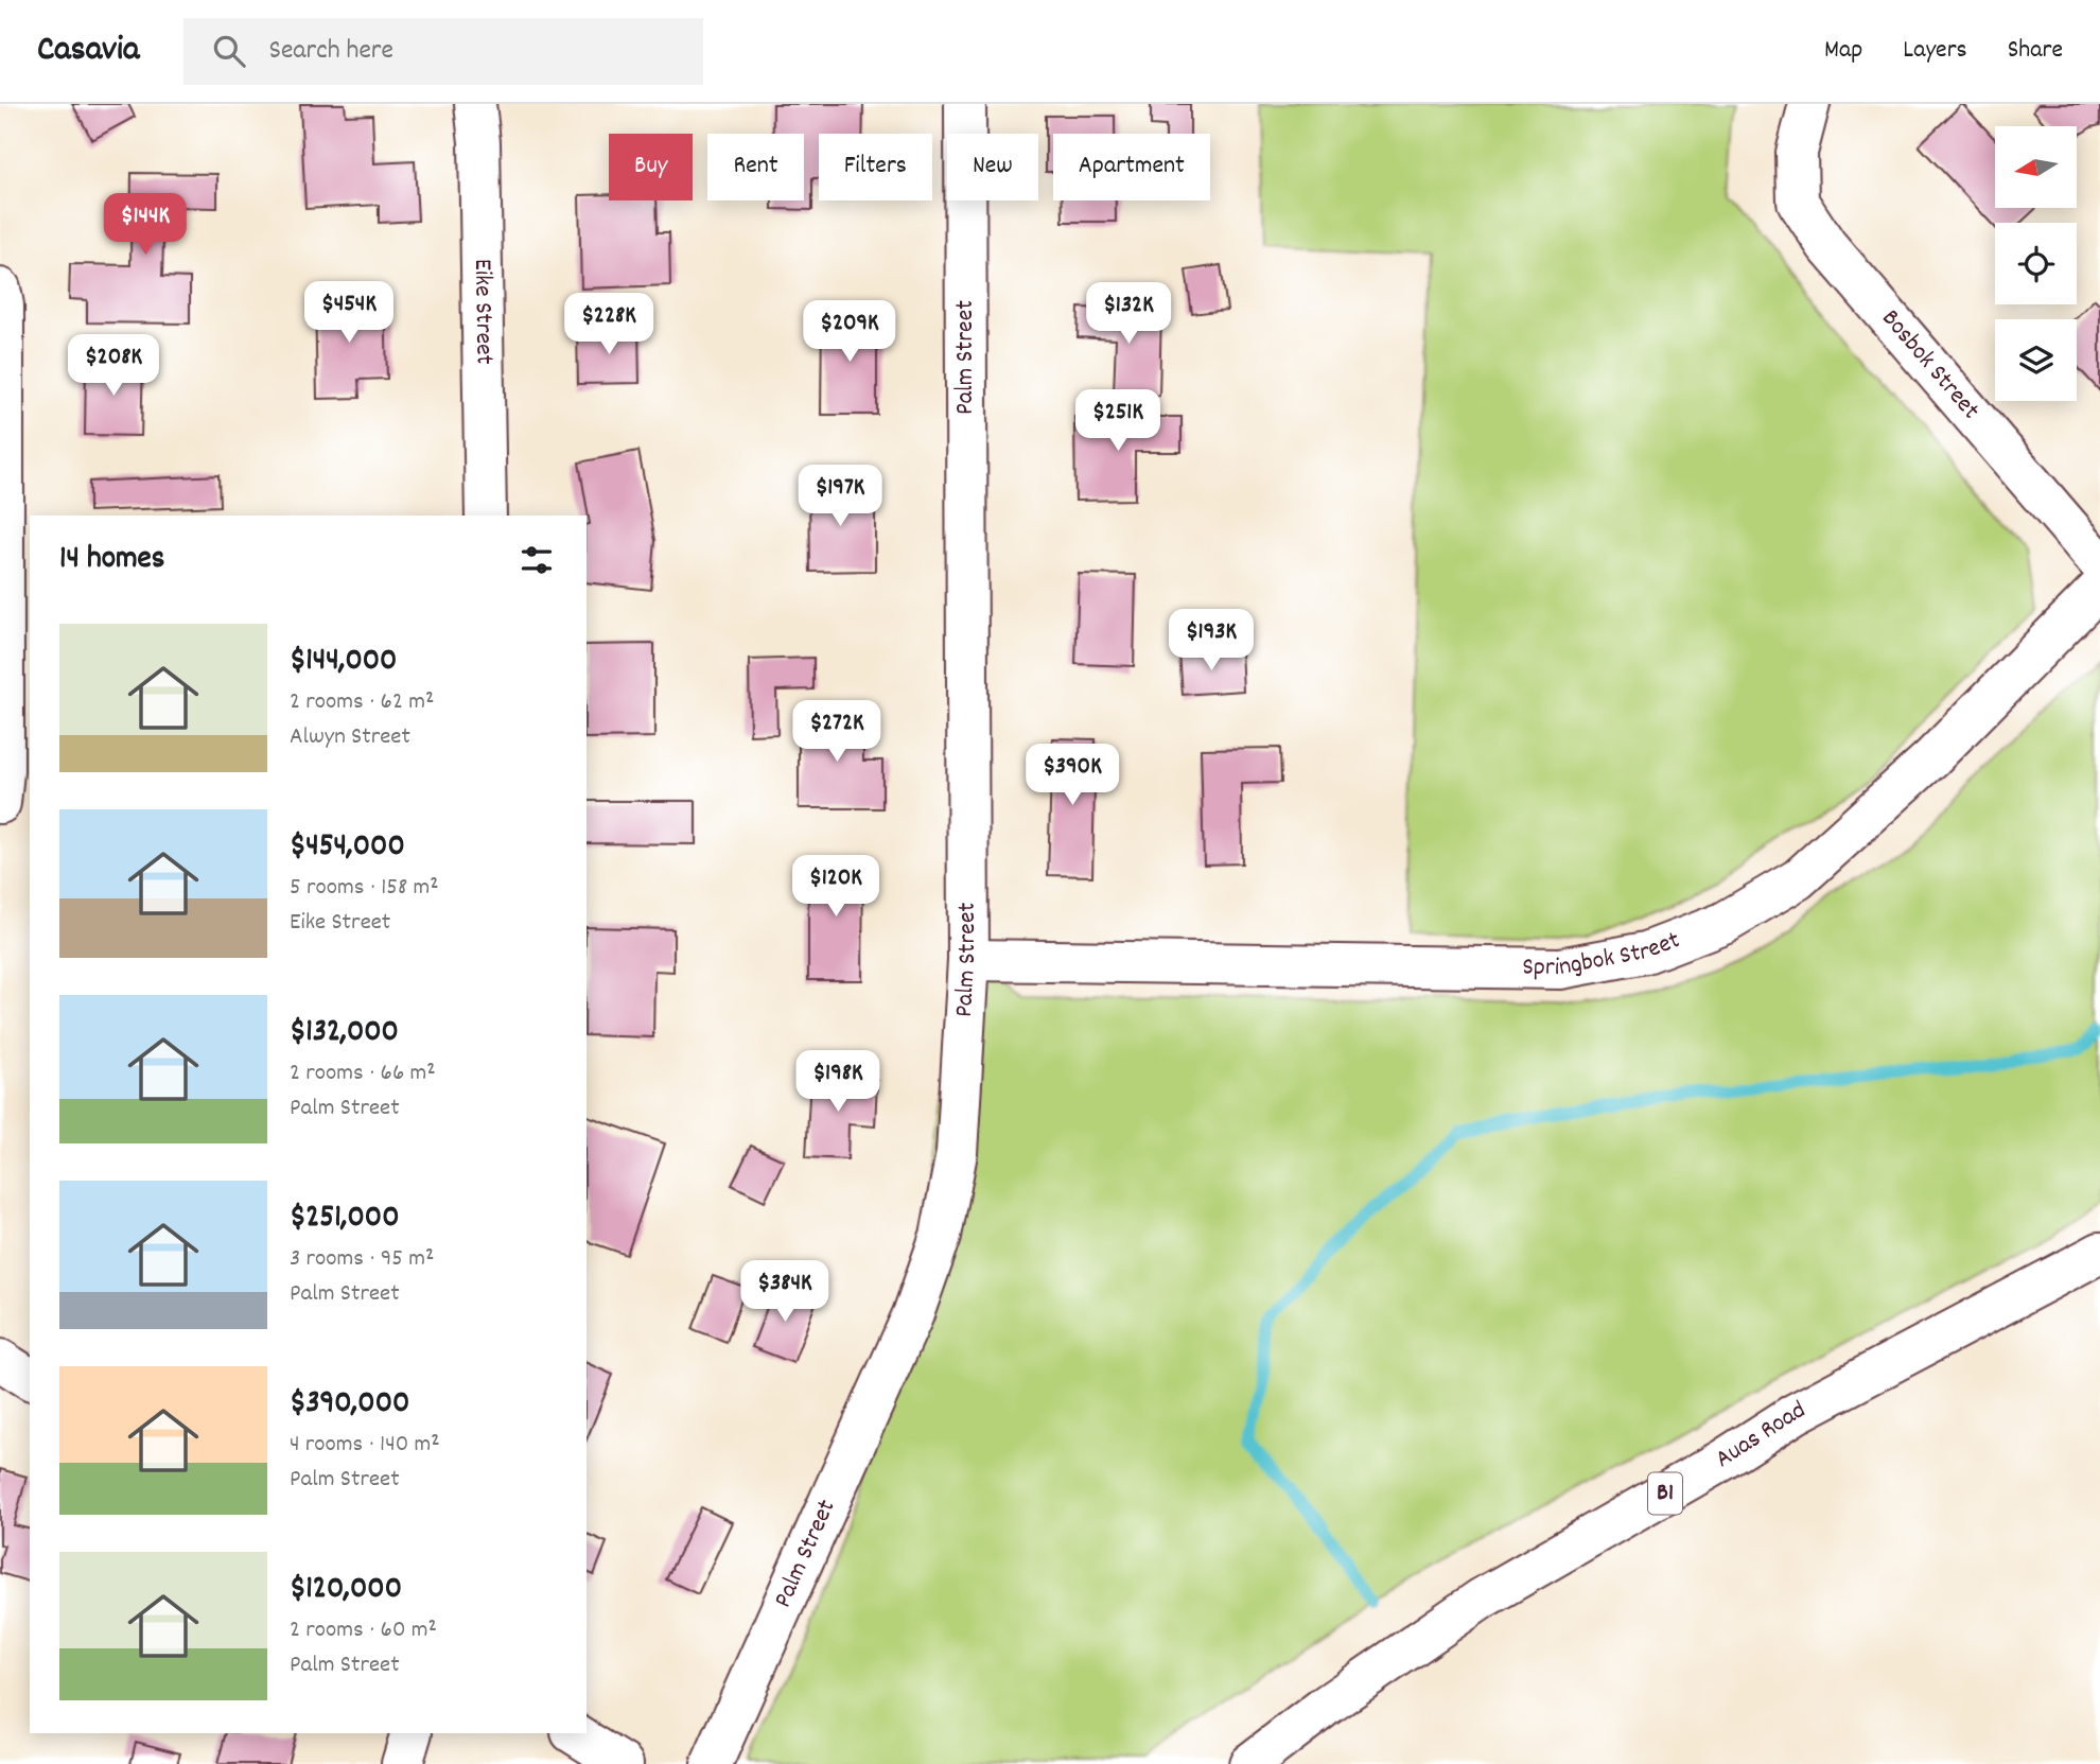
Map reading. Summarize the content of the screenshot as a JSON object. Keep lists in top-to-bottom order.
{
  "streets": {
    "street": [
      "Eike Street",
      "Palm Street",
      "Bosbok Street",
      "Springbok Street",
      "Auas Road",
      "B1"
    ]
  },
  "crossings": [
    ["Palm Street", "Springbok Street"]
  ],
  "north": "left",
  "page": {
    "header": "Casavia",
    "search": "Search here",
    "nav": ["Map", "Layers", "Share"],
    "chip": [
      "Buy",
      "Rent",
      "Filters",
      "New",
      "Apartment"
    ],
    "price": [
      "$144K",
      "$454K",
      "$132K",
      "$228K",
      "$209K",
      "$208K",
      "$251K",
      "$197K",
      "$193K",
      "$272K",
      "$390K",
      "$120K",
      "$198K",
      "$384K"
    ],
    "heading": "14 homes",
    "list": [
      {
        "name": "$144,000",
        "note": "2 rooms · 62 m² · Alwyn Street"
      },
      {
        "name": "$454,000",
        "note": "5 rooms · 158 m² · Eike Street"
      },
      {
        "name": "$132,000",
        "note": "2 rooms · 66 m² · Palm Street"
      },
      {
        "name": "$251,000",
        "note": "3 rooms · 95 m² · Palm Street"
      },
      {
        "name": "$390,000",
        "note": "4 rooms · 140 m² · Palm Street"
      },
      {
        "name": "$120,000",
        "note": "2 rooms · 60 m² · Palm Street"
      }
    ]
  }
}
